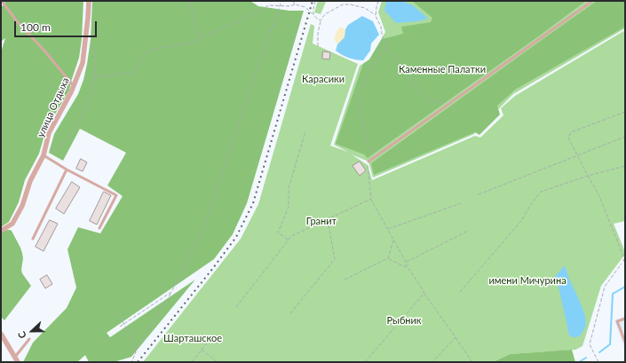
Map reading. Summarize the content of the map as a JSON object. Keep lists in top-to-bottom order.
{
  "streets": {
    "street": ["улица Отдыха"]
  },
  "parks": [
    "Каменные Палатки",
    "Карасики",
    "Гранит",
    "имени Мичурина",
    "Рыбник",
    "Шарташское"
  ],
  "scale_bar": "100 m",
  "north": "left"
}
